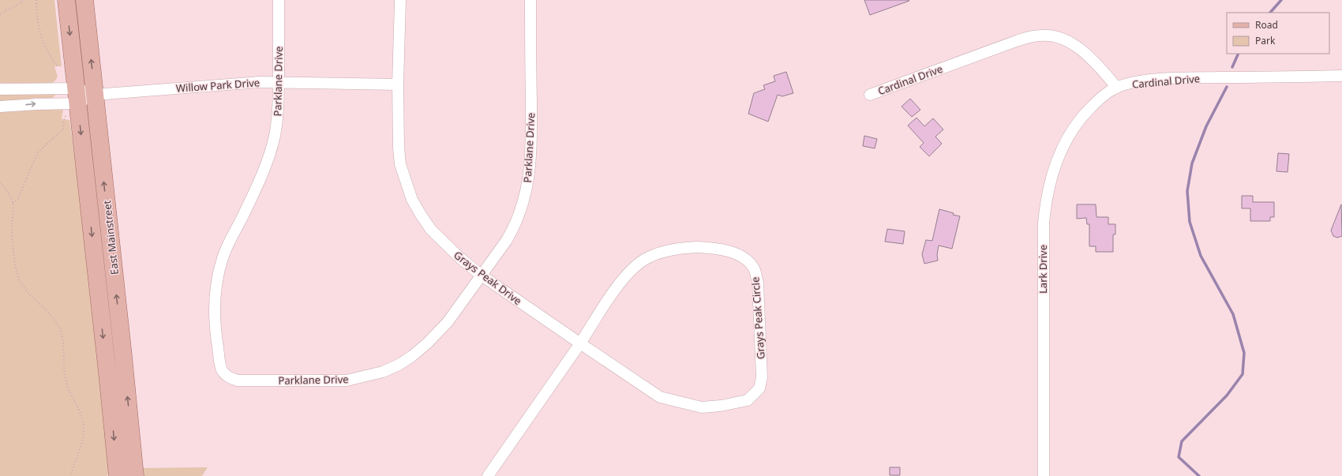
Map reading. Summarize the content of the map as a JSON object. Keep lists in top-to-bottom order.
{
  "streets": {
    "main road": ["East Mainstreet"],
    "street": [
      "Cardinal Drive",
      "Parklane Drive",
      "Willow Park Drive",
      "Lark Drive",
      "Grays Peak Drive",
      "Grays Peak Circle"
    ]
  },
  "crossings": [
    ["Cardinal Drive", "Lark Drive"],
    ["Parklane Drive", "Willow Park Drive"],
    ["Parklane Drive", "Grays Peak Drive"],
    ["Willow Park Drive", "East Mainstreet"],
    ["Willow Park Drive", "Grays Peak Drive"],
    ["Grays Peak Drive", "Grays Peak Circle"]
  ],
  "legend": ["Road", "Park"]
}
